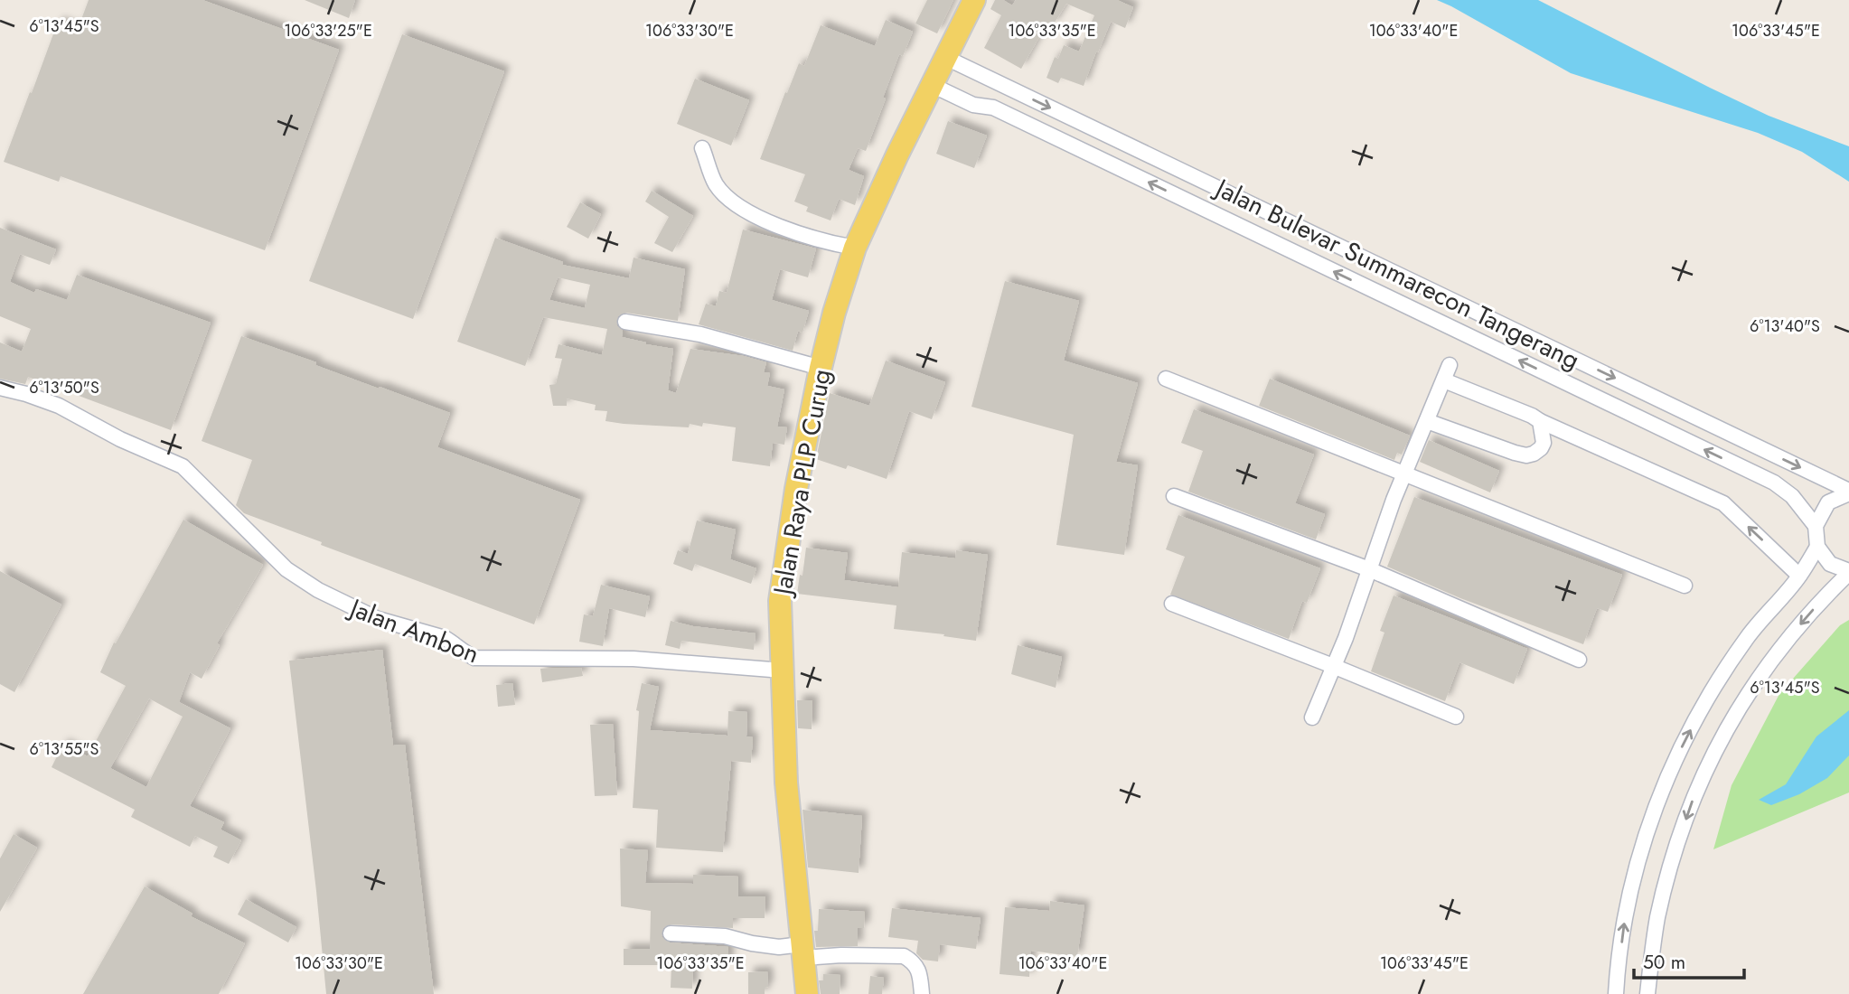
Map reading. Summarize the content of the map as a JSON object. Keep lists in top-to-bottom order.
{
  "streets": {
    "main road": ["Jalan Raya PLP Curug"],
    "street": ["Jalan Bulevar Summarecon Tangerang", "Jalan Ambon"]
  },
  "crossings": [
    ["Jalan Bulevar Summarecon Tangerang", "Jalan Raya PLP Curug"],
    ["Jalan Raya PLP Curug", "Jalan Ambon"]
  ],
  "scale_bar": "50 m",
  "coordinates": [
    "6°13'45\"S",
    "106°33'25\"E",
    "106°33'30\"E",
    "106°33'35\"E",
    "106°33'40\"E",
    "106°33'45\"E",
    "6°13'40\"S",
    "6°13'50\"S",
    "6°13'55\"S"
  ]
}
